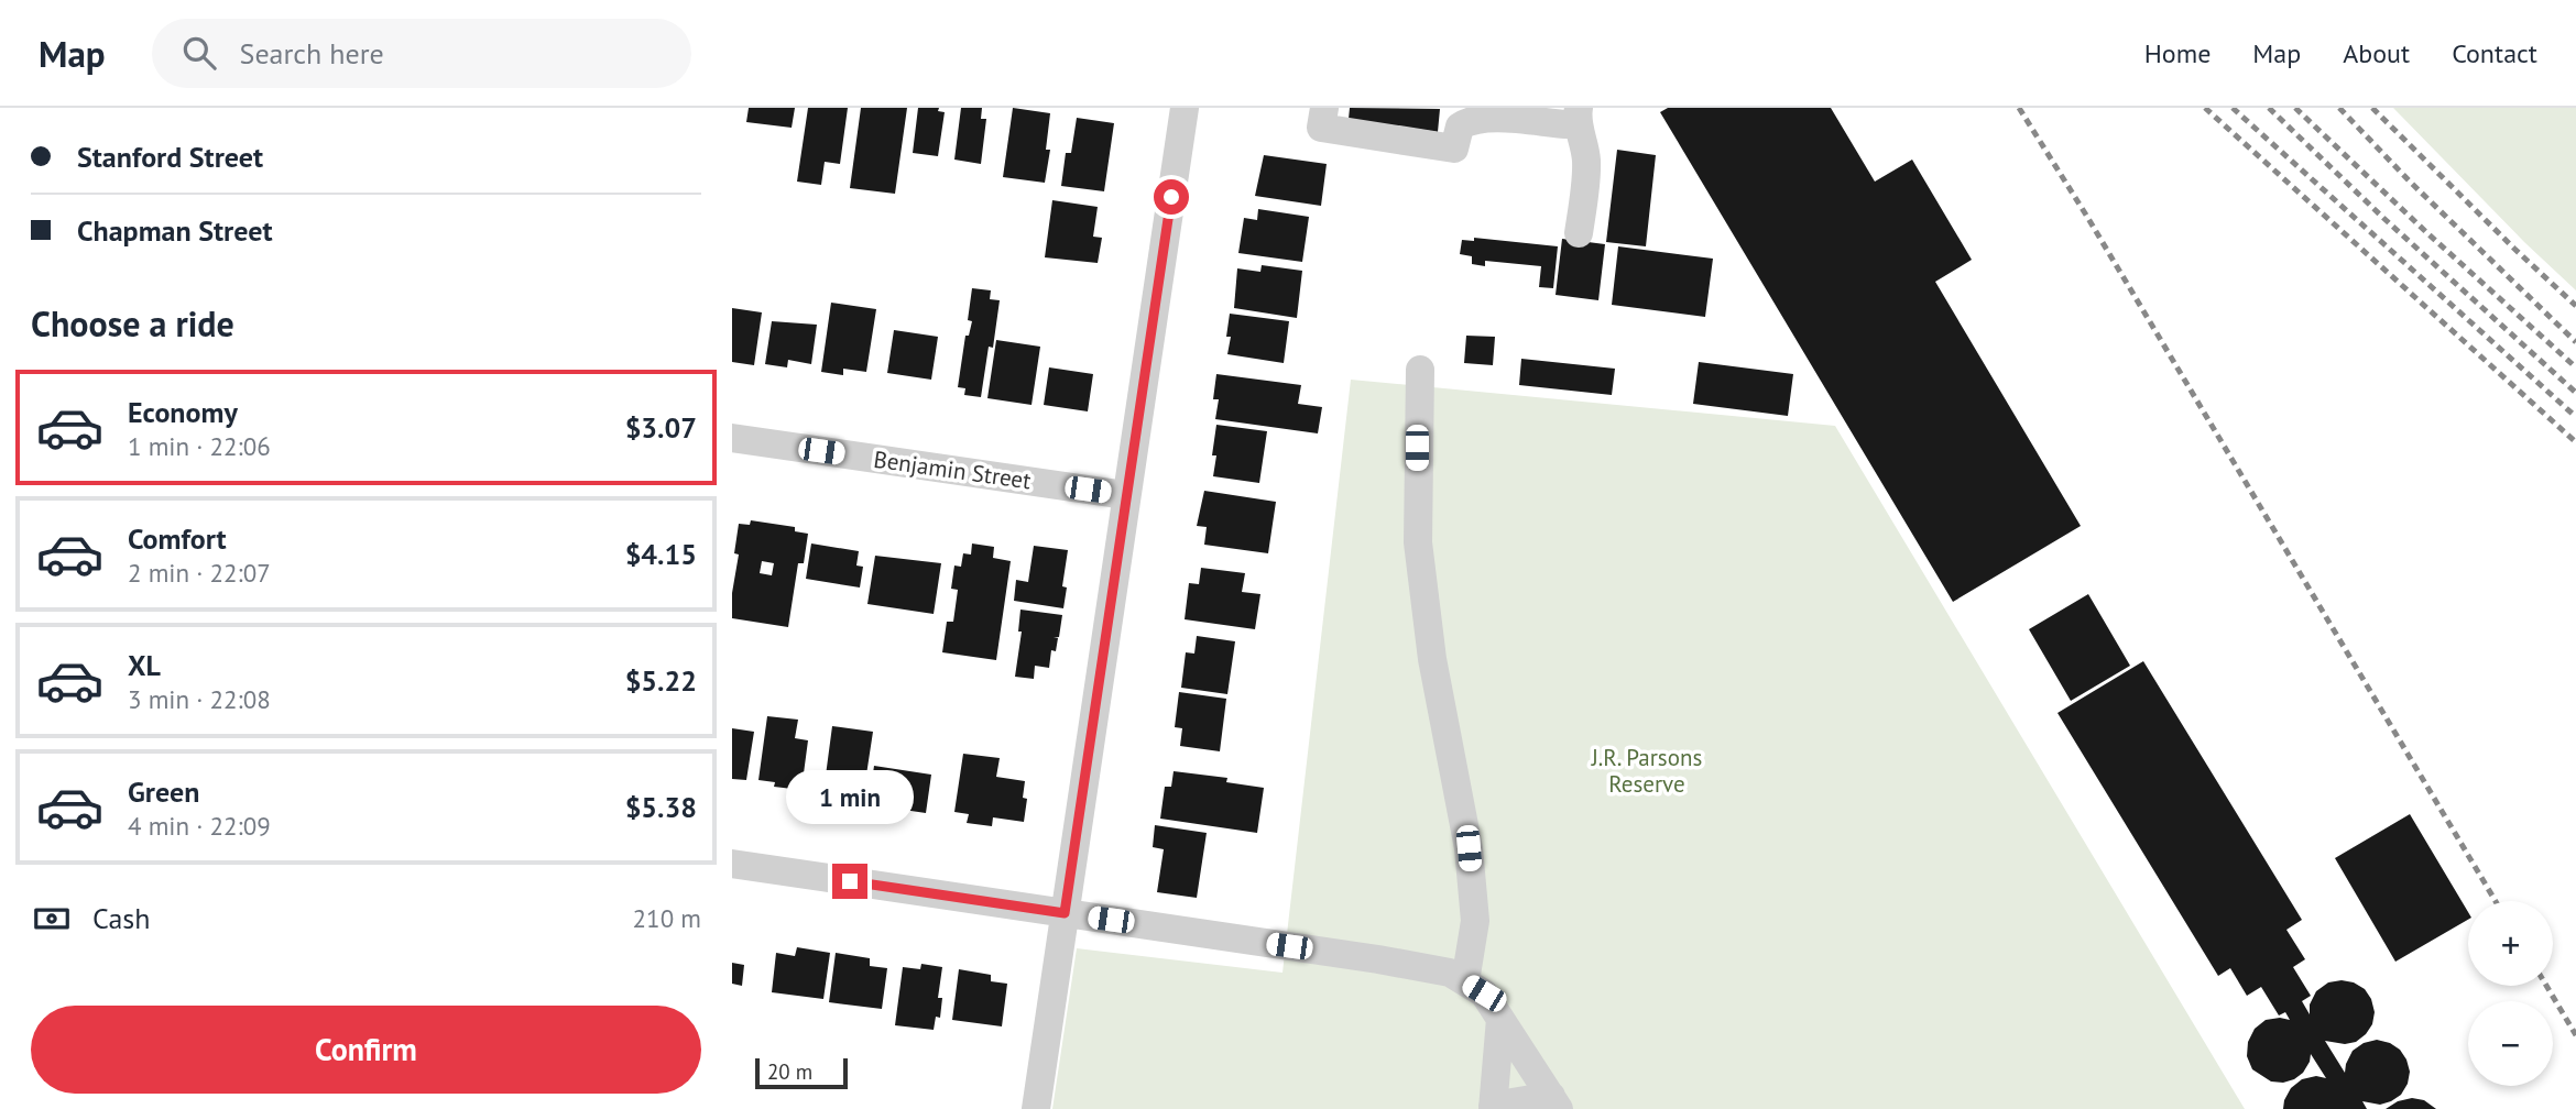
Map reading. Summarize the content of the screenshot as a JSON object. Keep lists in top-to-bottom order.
{
  "streets": {
    "street": ["Benjamin Street"]
  },
  "parks": ["J.R. Parsons Reserve"],
  "scale_bar": "20 m",
  "page": {
    "header": "Map",
    "search": "Search here",
    "nav": [
      "Home",
      "Map",
      "About",
      "Contact"
    ],
    "banner": ["Stanford Street", "Chapman Street"],
    "heading": "Choose a ride",
    "list": [
      {
        "name": "Economy",
        "note": "1 min · 22:06",
        "value": "$3.07"
      },
      {
        "name": "Comfort",
        "note": "2 min · 22:07",
        "value": "$4.15"
      },
      {
        "name": "XL",
        "note": "3 min · 22:08",
        "value": "$5.22"
      },
      {
        "name": "Green",
        "note": "4 min · 22:09",
        "value": "$5.38"
      }
    ],
    "bubble": "1 min",
    "pay": ["Cash", "210 m"],
    "map_buttons": ["+", "−"],
    "buttons": "Confirm",
    "scale": "20 m"
  }
}
